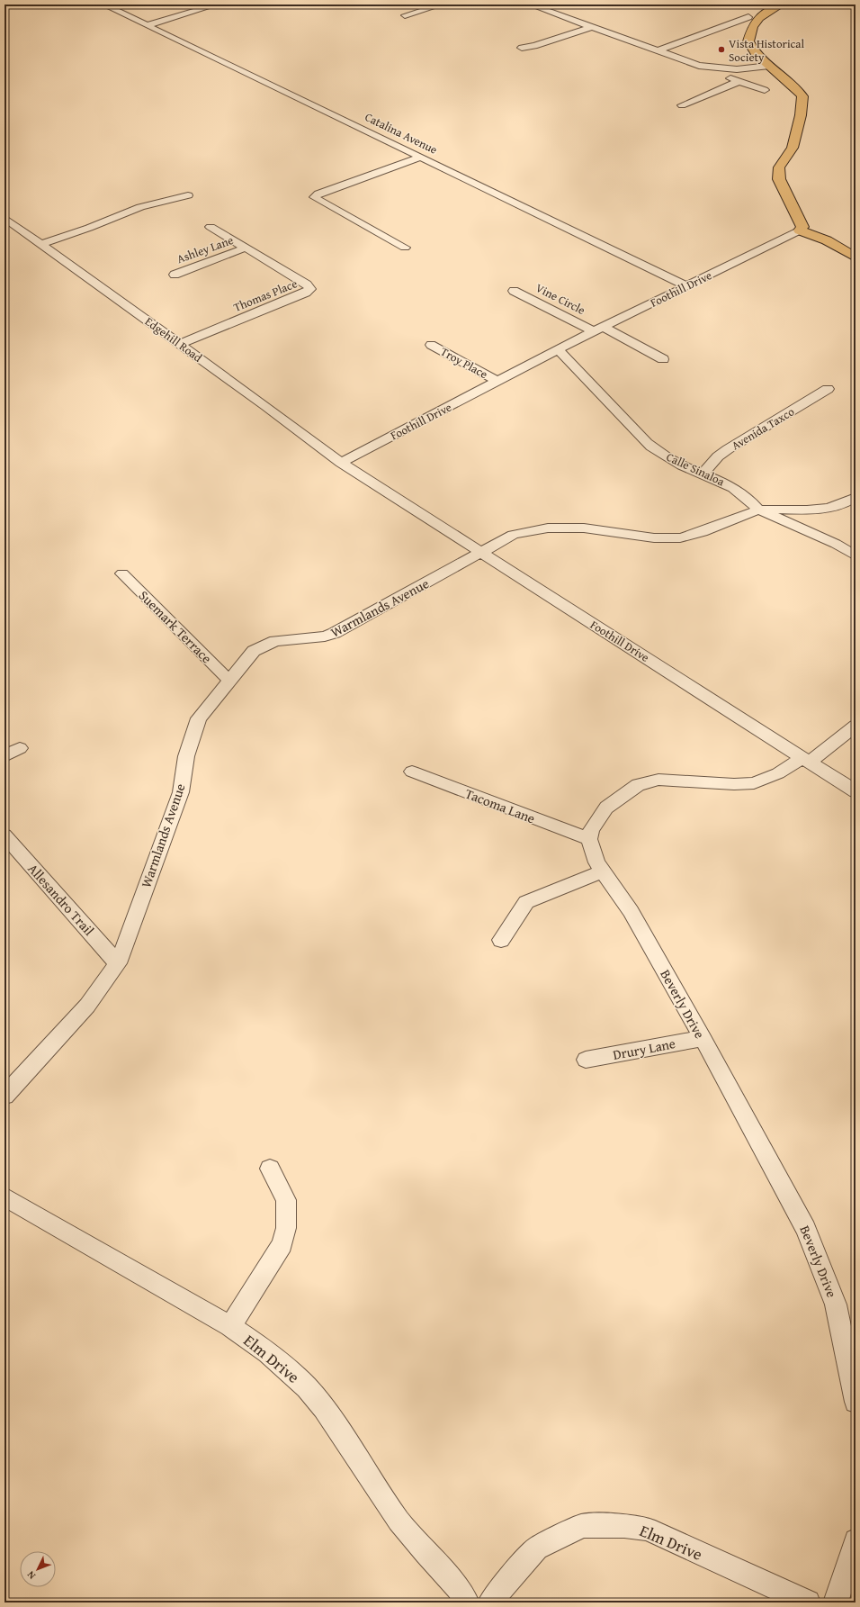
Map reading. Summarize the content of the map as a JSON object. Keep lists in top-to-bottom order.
{
  "streets": {
    "street": [
      "Catalina Avenue",
      "Ashley Lane",
      "Foothill Drive",
      "Thomas Place",
      "Vine Circle",
      "Edgehill Road",
      "Troy Place",
      "Avenida Taxco",
      "Calle Sinaloa",
      "Warmlands Avenue",
      "Suemark Terrace",
      "Tacoma Lane",
      "Allesandro Trail",
      "Beverly Drive",
      "Drury Lane",
      "Elm Drive"
    ]
  },
  "crossings": [
    ["Catalina Avenue", "Foothill Drive"],
    ["Ashley Lane", "Thomas Place"],
    ["Foothill Drive", "Vine Circle"],
    ["Foothill Drive", "Edgehill Road"],
    ["Foothill Drive", "Troy Place"],
    ["Foothill Drive", "Calle Sinaloa"],
    ["Foothill Drive", "Warmlands Avenue"],
    ["Thomas Place", "Edgehill Road"],
    ["Avenida Taxco", "Calle Sinaloa"],
    ["Calle Sinaloa", "Warmlands Avenue"],
    ["Warmlands Avenue", "Suemark Terrace"],
    ["Warmlands Avenue", "Allesandro Trail"],
    ["Tacoma Lane", "Beverly Drive"],
    ["Beverly Drive", "Drury Lane"]
  ],
  "places": ["Vista Historical Society"],
  "north": "bottom left"
}
